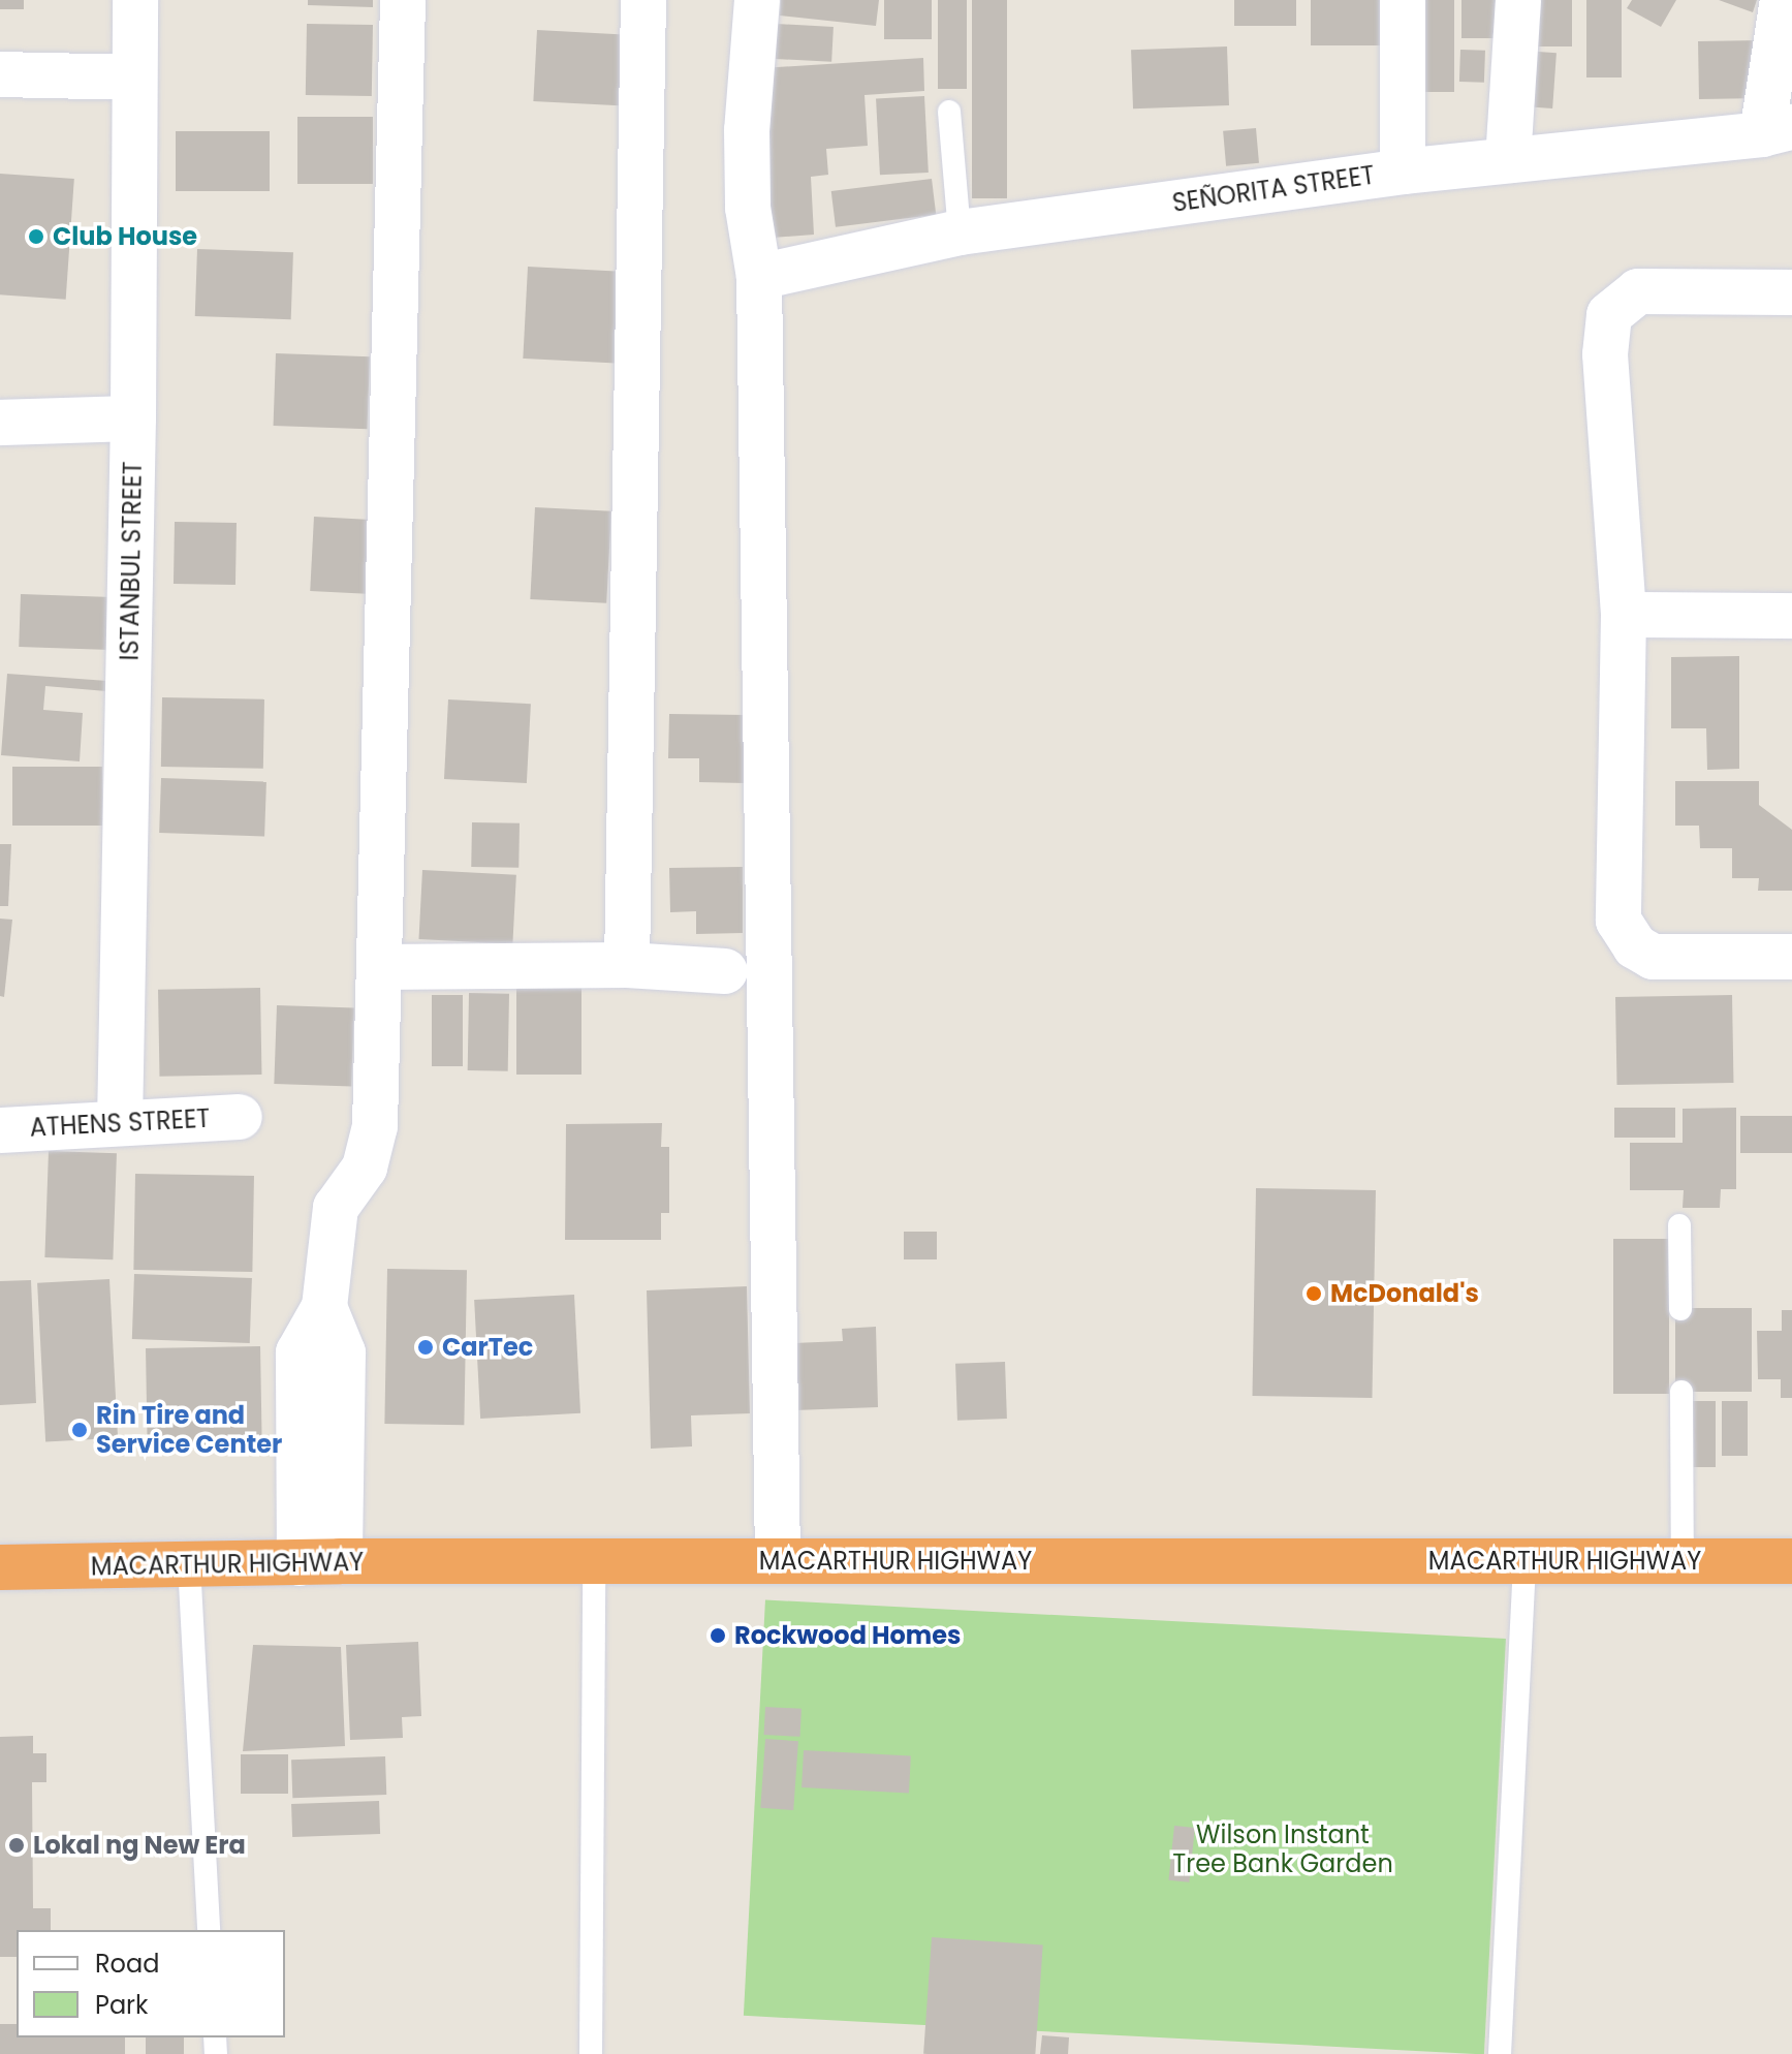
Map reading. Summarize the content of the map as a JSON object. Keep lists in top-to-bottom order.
{
  "streets": {
    "highway": ["MACARTHUR HIGHWAY"],
    "street": ["SEÑORITA STREET", "ISTANBUL STREET", "ATHENS STREET"]
  },
  "crossings": [
    ["ISTANBUL STREET", "ATHENS STREET"]
  ],
  "parks": ["Wilson Instant Tree Bank Garden"],
  "places": [
    "Club House",
    "McDonald's",
    "CarTec",
    "Rin Tire and Service Center",
    "Rockwood Homes",
    "Lokal ng New Era"
  ],
  "legend": ["Road", "Park"]
}
